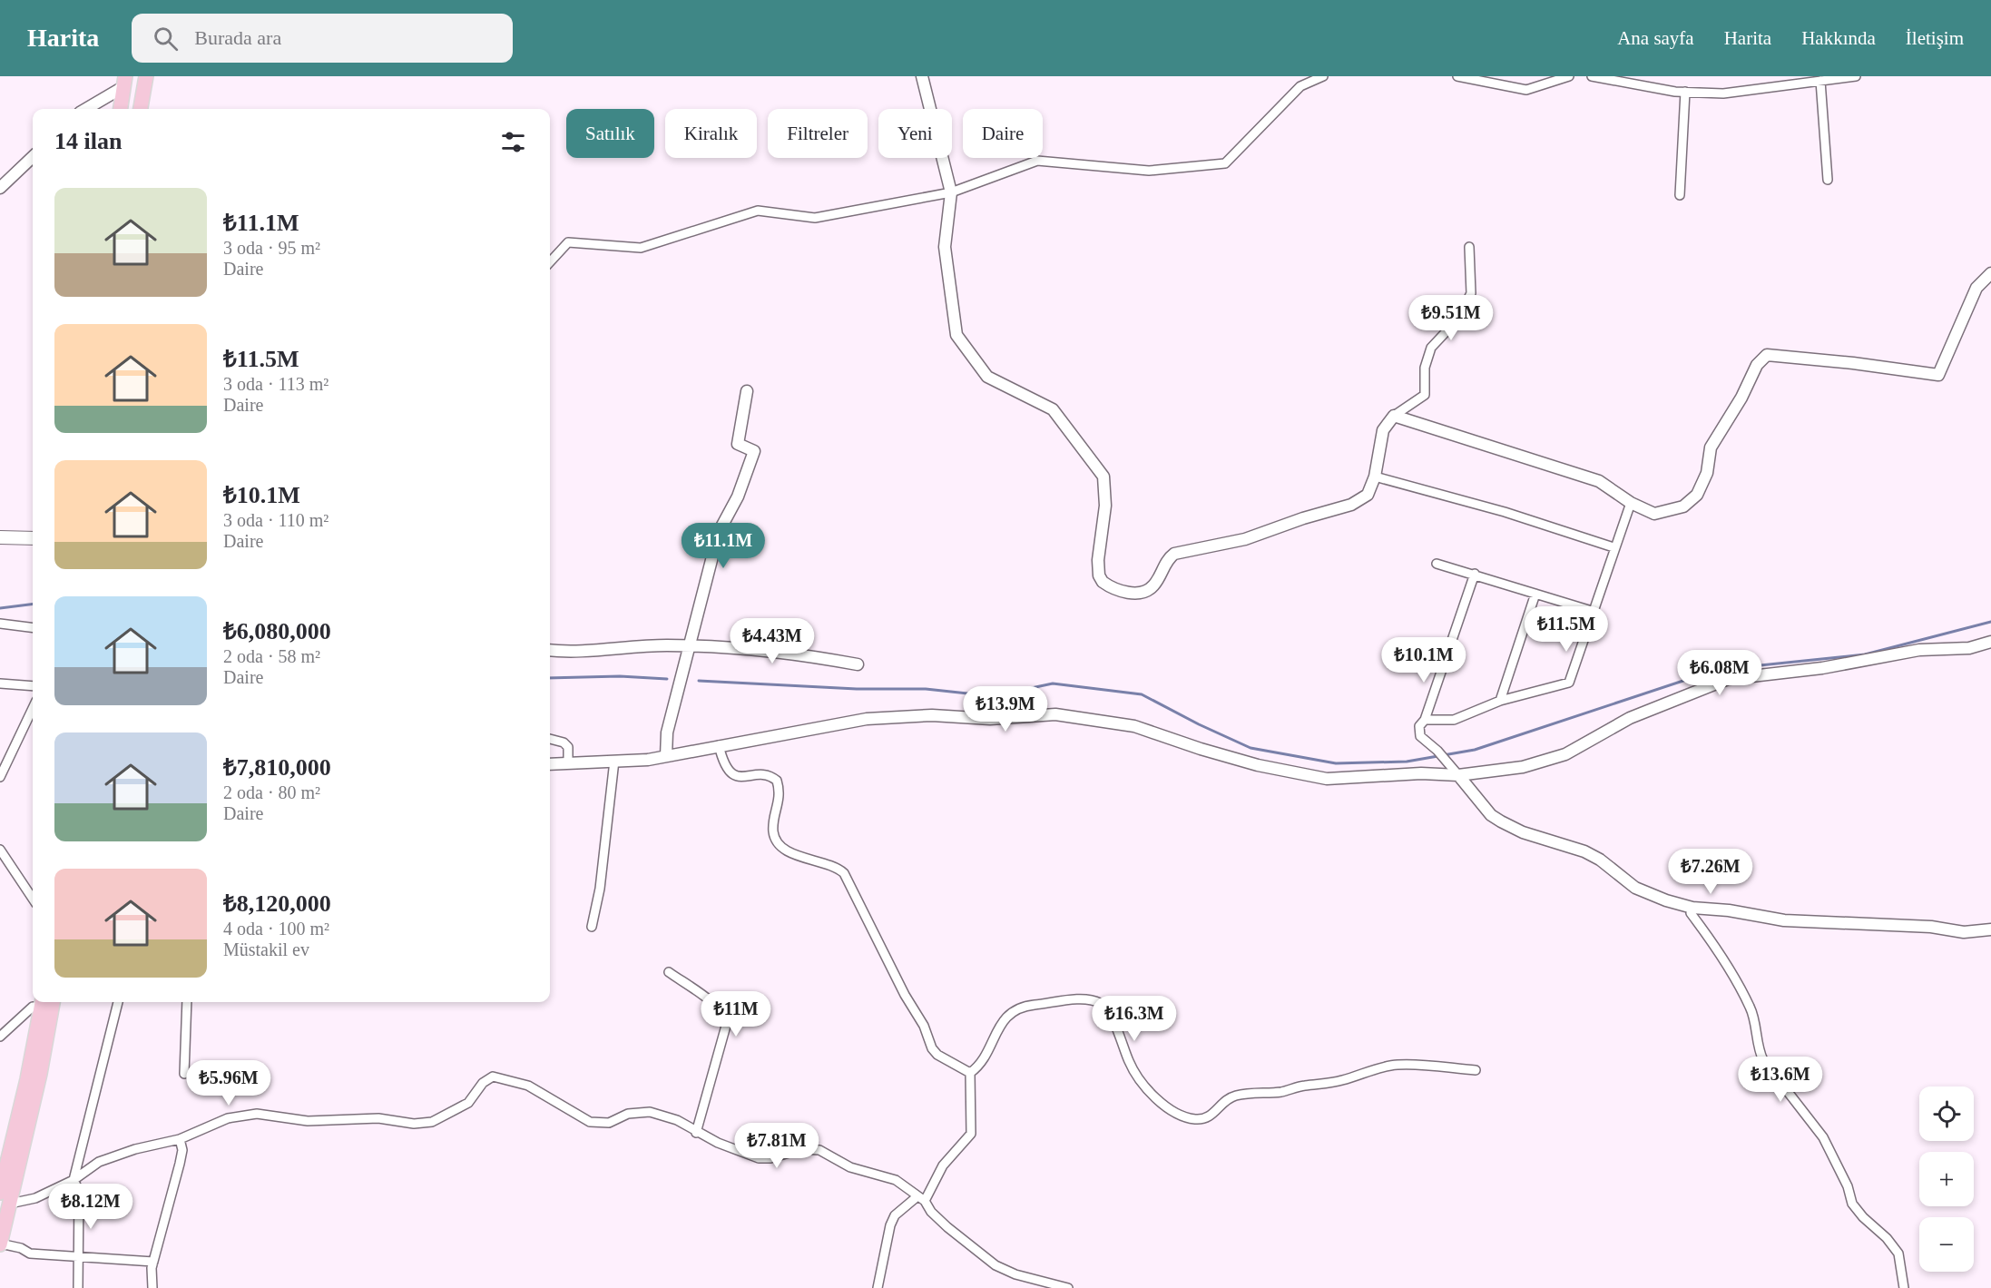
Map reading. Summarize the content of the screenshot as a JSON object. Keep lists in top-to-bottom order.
{
  "page": {
    "header": "Harita",
    "search": "Burada ara",
    "nav": [
      "Ana sayfa",
      "Harita",
      "Hakkında",
      "İletişim"
    ],
    "chip": [
      "Satılık",
      "Kiralık",
      "Filtreler",
      "Yeni",
      "Daire"
    ],
    "heading": "14 ilan",
    "list": [
      {
        "name": "₺11.1M",
        "note": "3 oda · 95 m² · Daire"
      },
      {
        "name": "₺11.5M",
        "note": "3 oda · 113 m² · Daire"
      },
      {
        "name": "₺10.1M",
        "note": "3 oda · 110 m² · Daire"
      },
      {
        "name": "₺6,080,000",
        "note": "2 oda · 58 m² · Daire"
      },
      {
        "name": "₺7,810,000",
        "note": "2 oda · 80 m² · Daire"
      },
      {
        "name": "₺8,120,000",
        "note": "4 oda · 100 m² · Müstakil ev"
      }
    ],
    "price": [
      "₺9.51M",
      "₺11.1M",
      "₺11.5M",
      "₺4.43M",
      "₺10.1M",
      "₺6.08M",
      "₺13.9M",
      "₺7.26M",
      "₺11M",
      "₺16.3M",
      "₺13.6M",
      "₺5.96M",
      "₺7.81M",
      "₺8.12M"
    ],
    "map_buttons": ["+", "−"]
  }
}
